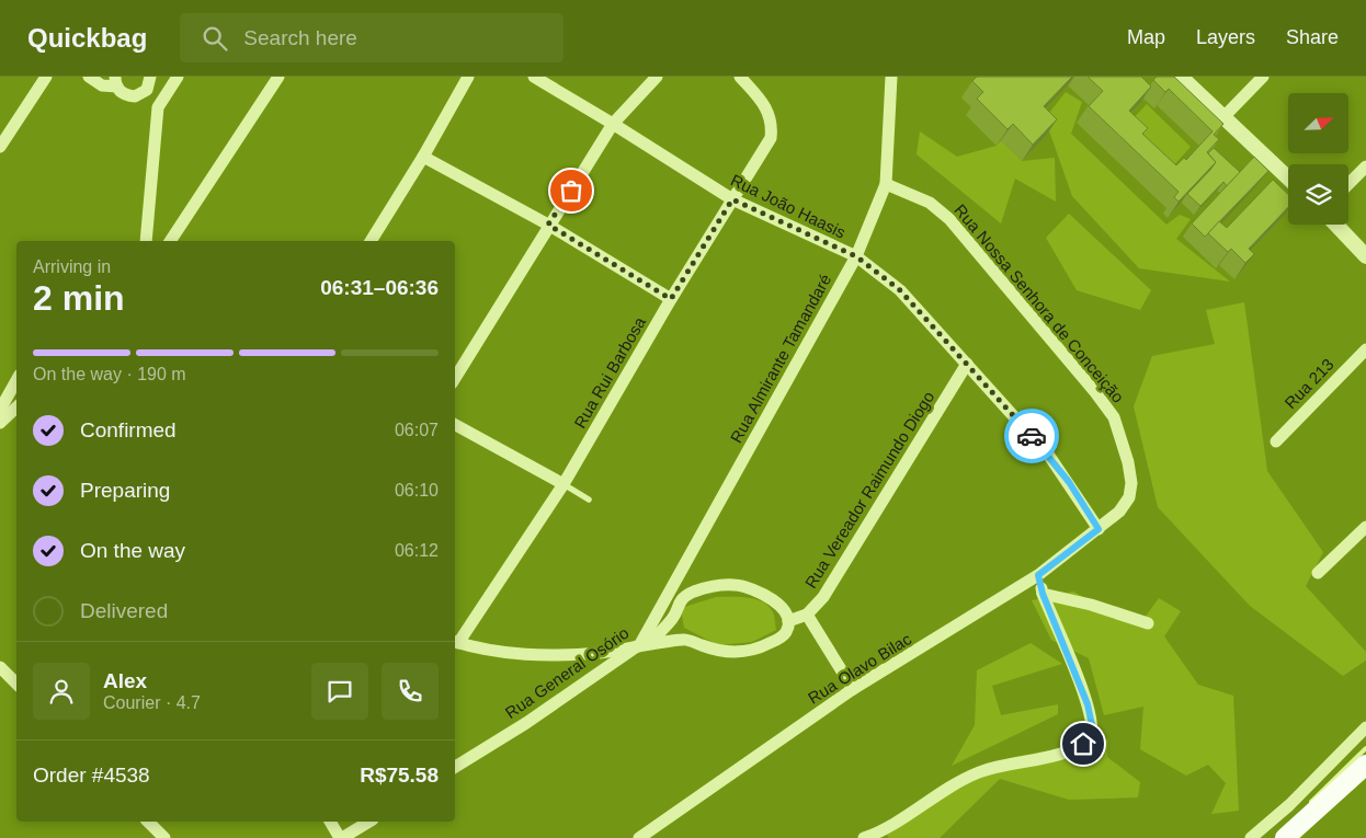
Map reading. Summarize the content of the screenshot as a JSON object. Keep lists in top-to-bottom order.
{
  "streets": {
    "street": [
      "Rua João Haasis",
      "Rua Nossa Senhora de Conceição",
      "Rua Almirante Tamandaré",
      "Rua Rui Barbosa",
      "Rua 213",
      "Rua Vereador Raimundo Diogo",
      "Rua Olavo Bilac",
      "Rua General Osório"
    ]
  },
  "crossings": [
    ["Rua João Haasis", "Rua Nossa Senhora de Conceição"],
    ["Rua João Haasis", "Rua Almirante Tamandaré"],
    ["Rua João Haasis", "Rua Rui Barbosa"],
    ["Rua João Haasis", "Rua Vereador Raimundo Diogo"],
    ["Rua João Haasis", "Rua Olavo Bilac"],
    ["Rua Nossa Senhora de Conceição", "Rua Almirante Tamandaré"],
    ["Rua Nossa Senhora de Conceição", "Rua Olavo Bilac"],
    ["Rua Almirante Tamandaré", "Rua General Osório"]
  ],
  "north": "top right",
  "page": {
    "header": "Quickbag",
    "search": "Search here",
    "nav": ["Map", "Layers", "Share"],
    "heading": ["2 min", "Arriving in", "06:31–06:36"],
    "panel": [
      "Alex",
      "Courier · 4.7",
      "Order #4538",
      "R$75.58"
    ],
    "bar": "On the way · 190 m",
    "list": [
      ["Confirmed", "06:07"],
      ["Preparing", "06:10"],
      ["On the way", "06:12"],
      "Delivered"
    ]
  }
}
